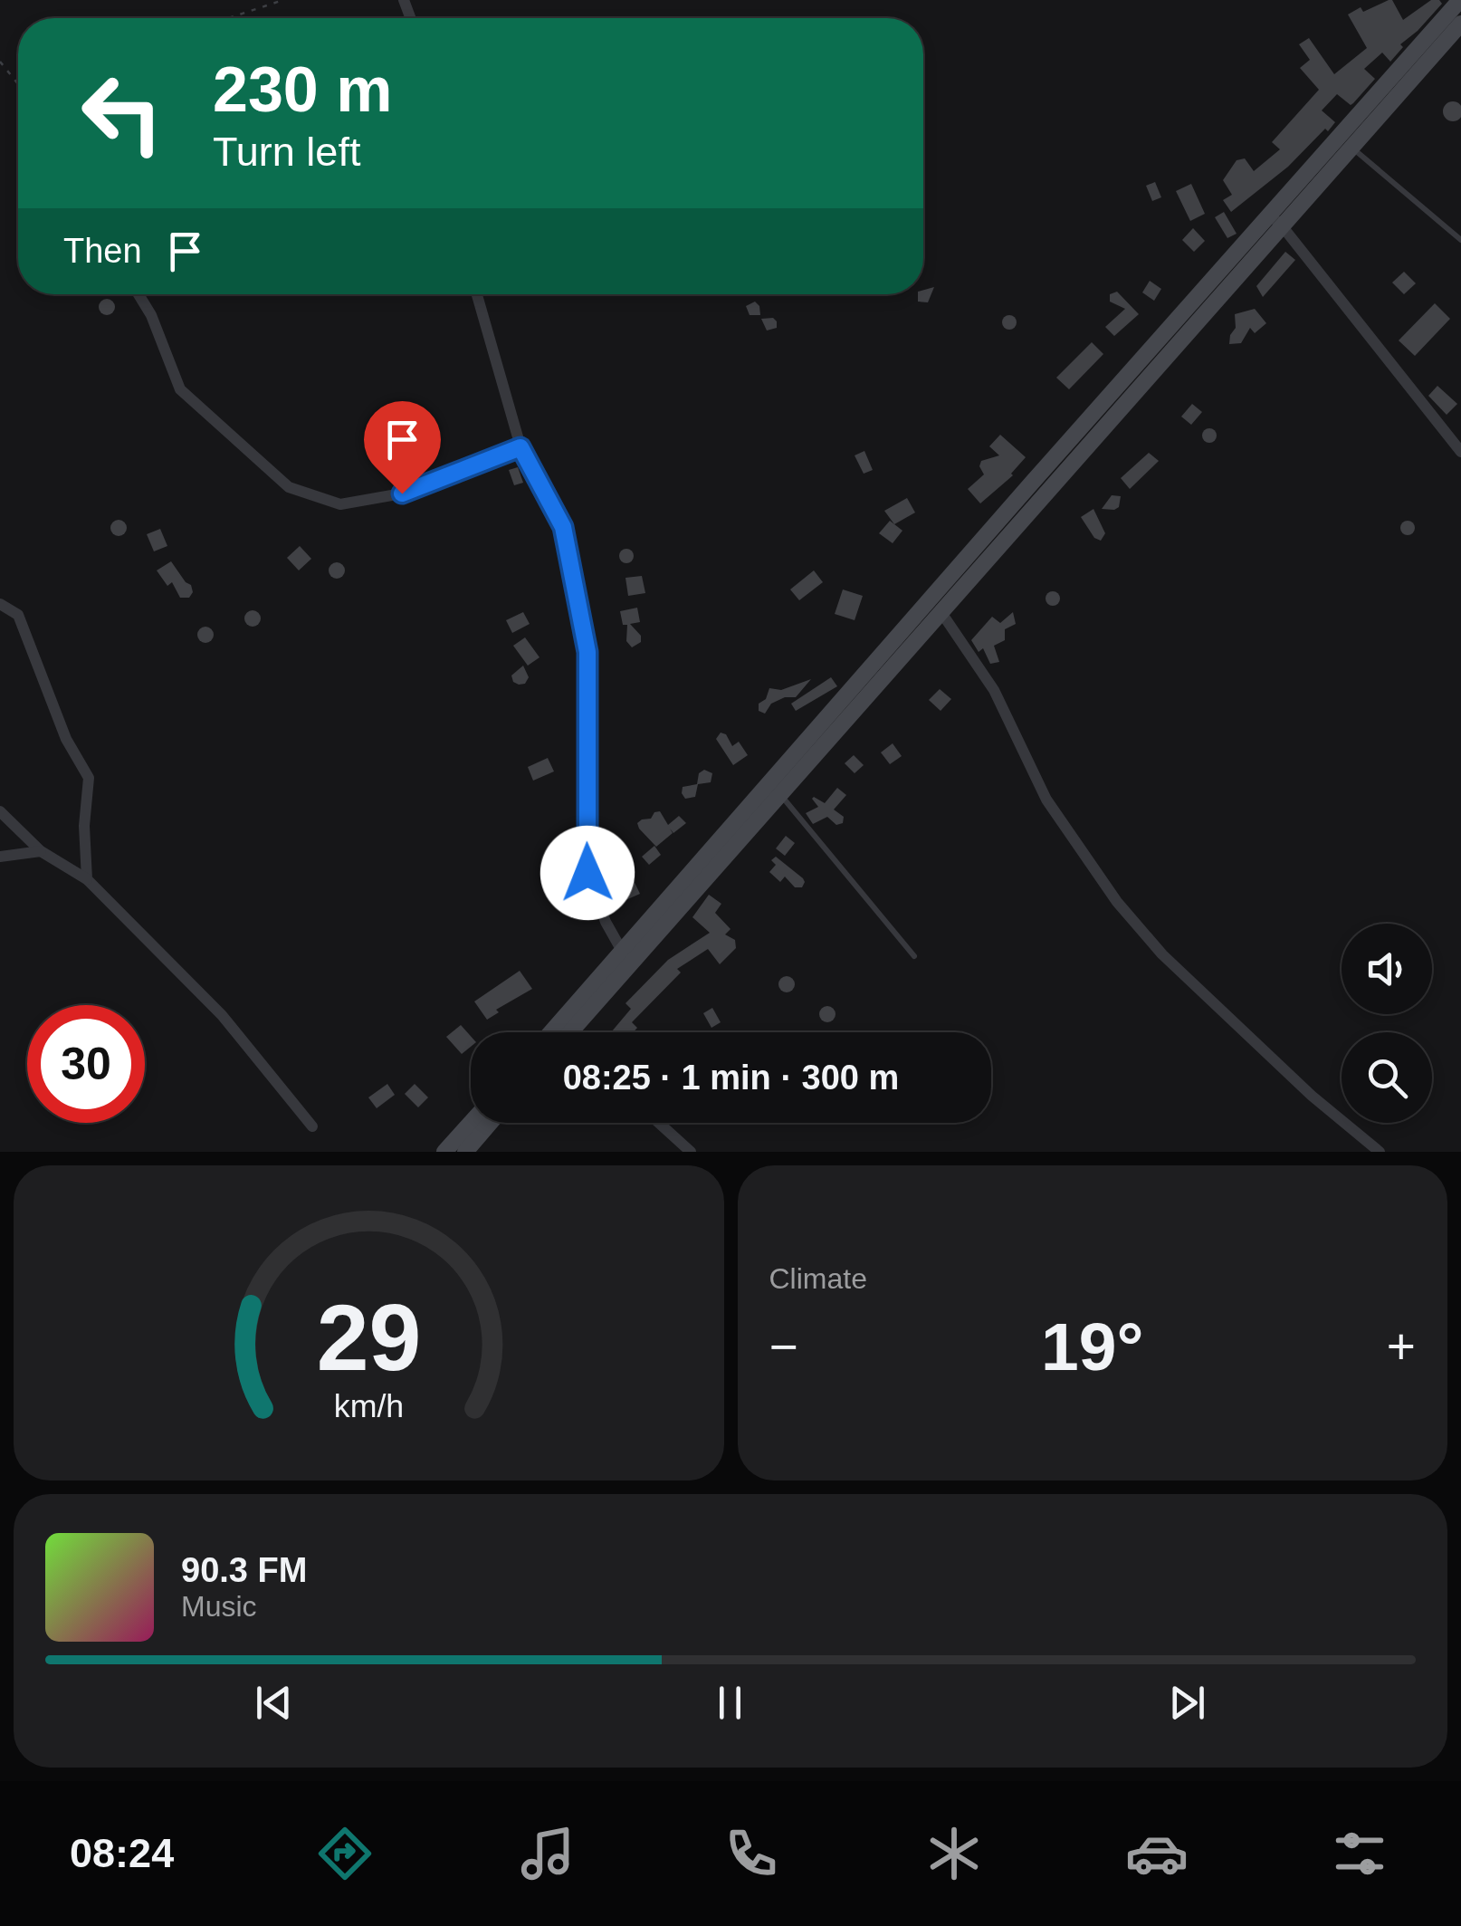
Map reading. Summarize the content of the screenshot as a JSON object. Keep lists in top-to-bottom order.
{
  "page": {
    "turn": ["230 m", "Turn left"],
    "then": "Then",
    "limit": "30",
    "trip": "08:25 · 1 min · 300 m",
    "tile": "Climate",
    "heat": ["−", "19°", "+"],
    "song": ["90.3 FM", "Music"],
    "tabs": "08:24",
    "gauge": ["29", "km/h"]
  }
}
